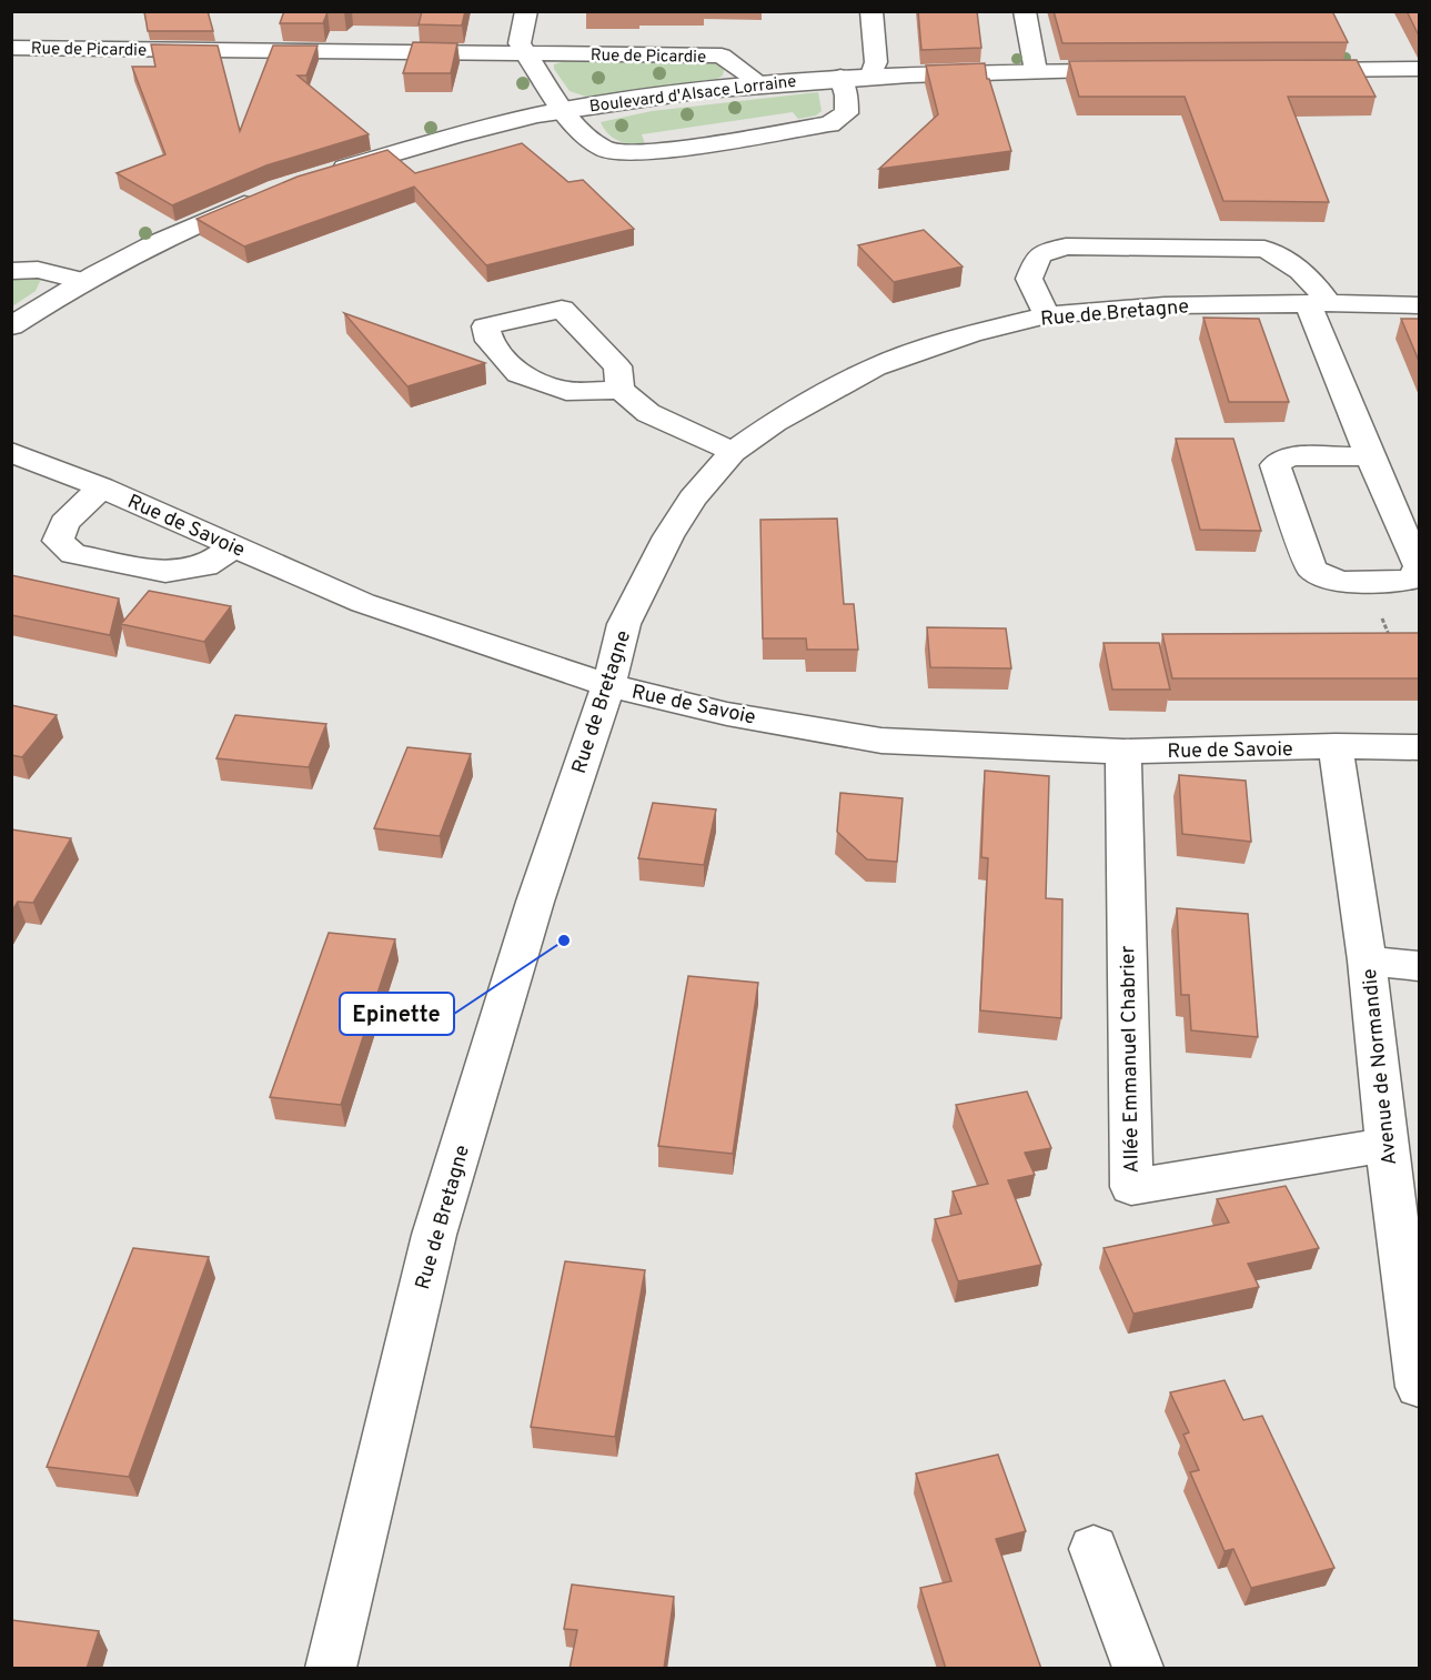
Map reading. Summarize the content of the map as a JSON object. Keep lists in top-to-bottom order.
{
  "streets": {
    "street": [
      "Rue de Picardie",
      "Boulevard d'Alsace Lorraine",
      "Rue de Bretagne",
      "Rue de Savoie",
      "Allée Emmanuel Chabrier",
      "Avenue de Normandie"
    ]
  },
  "crossings": [
    ["Rue de Picardie", "Boulevard d'Alsace Lorraine"],
    ["Rue de Bretagne", "Rue de Savoie"],
    ["Rue de Savoie", "Allée Emmanuel Chabrier"],
    ["Rue de Savoie", "Avenue de Normandie"],
    ["Allée Emmanuel Chabrier", "Avenue de Normandie"]
  ],
  "places": ["Epinette"]
}
